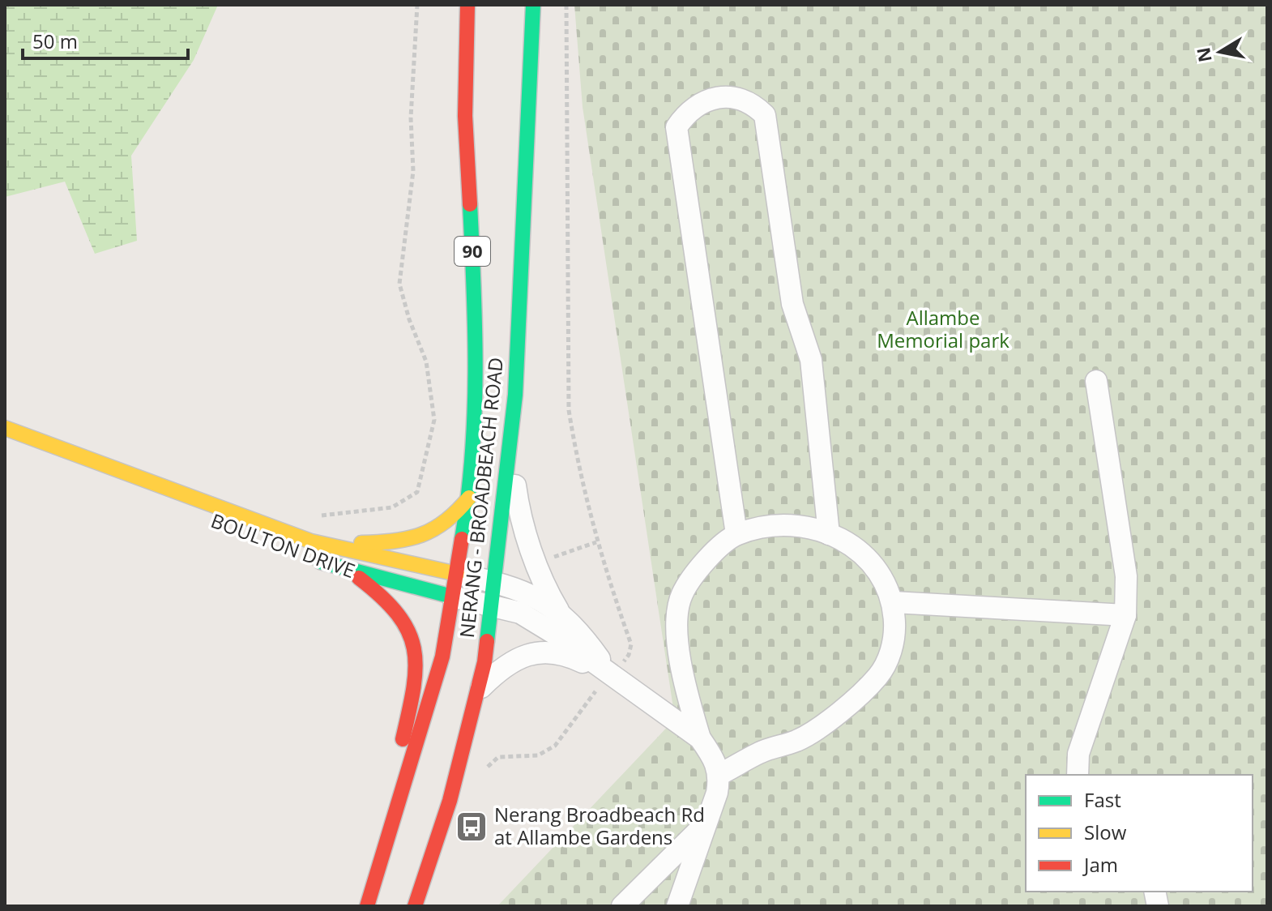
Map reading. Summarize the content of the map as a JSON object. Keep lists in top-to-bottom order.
{
  "streets": {
    "main road": ["90", "NERANG - BROADBEACH ROAD", "BOULTON DRIVE"]
  },
  "crossings": [
    ["NERANG - BROADBEACH ROAD", "BOULTON DRIVE"]
  ],
  "parks": ["Allambe Memorial park"],
  "places": {
    "bus stop": ["Nerang Broadbeach Rd at Allambe Gardens"]
  },
  "legend": ["Fast", "Slow", "Jam"],
  "scale_bar": "50 m",
  "north": "left"
}
